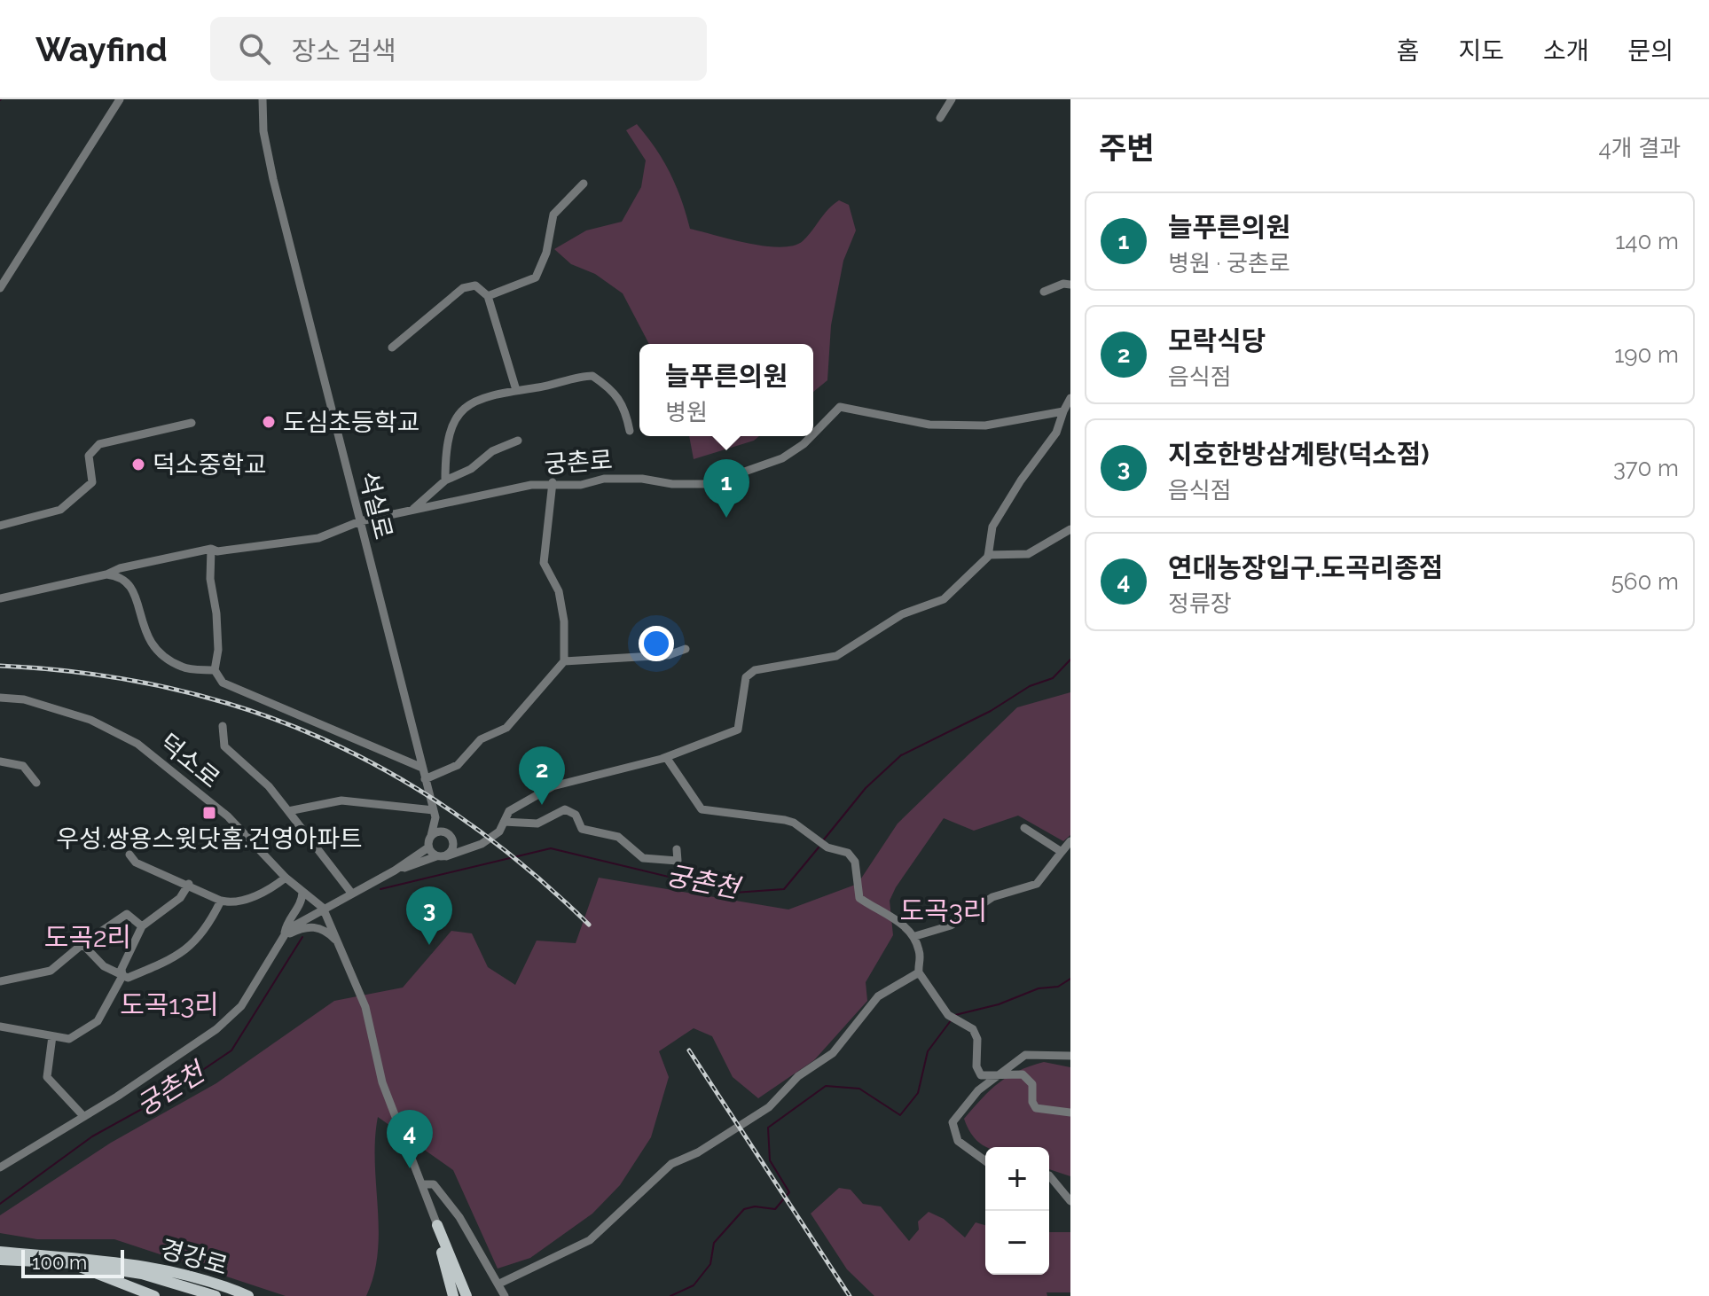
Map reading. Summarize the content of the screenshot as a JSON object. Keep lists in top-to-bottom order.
{
  "streets": {
    "main road": ["경강로"],
    "street": ["궁촌로", "석실로", "덕소로"]
  },
  "crossings": [
    ["궁촌로", "석실로"]
  ],
  "districts": ["도곡3리", "도곡2리", "도곡13리"],
  "water": ["궁촌천"],
  "places": {
    "other": ["도심초등학교", "덕소중학교"],
    "transit": ["우성.쌍용스윗닷홈.건영아파트"]
  },
  "scale_bar": "100 m",
  "page": {
    "header": "Wayfind",
    "search": "장소 검색",
    "nav": [
      "홈",
      "지도",
      "소개",
      "문의"
    ],
    "heading": ["주변", "4개 결과"],
    "list": [
      {
        "mark": "1",
        "name": "늘푸른의원",
        "note": "병원 · 궁촌로",
        "value": "140 m"
      },
      {
        "mark": "2",
        "name": "모락식당",
        "note": "음식점",
        "value": "190 m"
      },
      {
        "mark": "3",
        "name": "지호한방삼계탕(덕소점)",
        "note": "음식점",
        "value": "370 m"
      },
      {
        "mark": "4",
        "name": "연대농장입구.도곡리종점",
        "note": "정류장",
        "value": "560 m"
      }
    ],
    "popup": ["늘푸른의원", "병원"],
    "pins": [
      "1",
      "2",
      "3",
      "4"
    ],
    "map_buttons": ["+", "−"],
    "scale": "100 m"
  }
}
